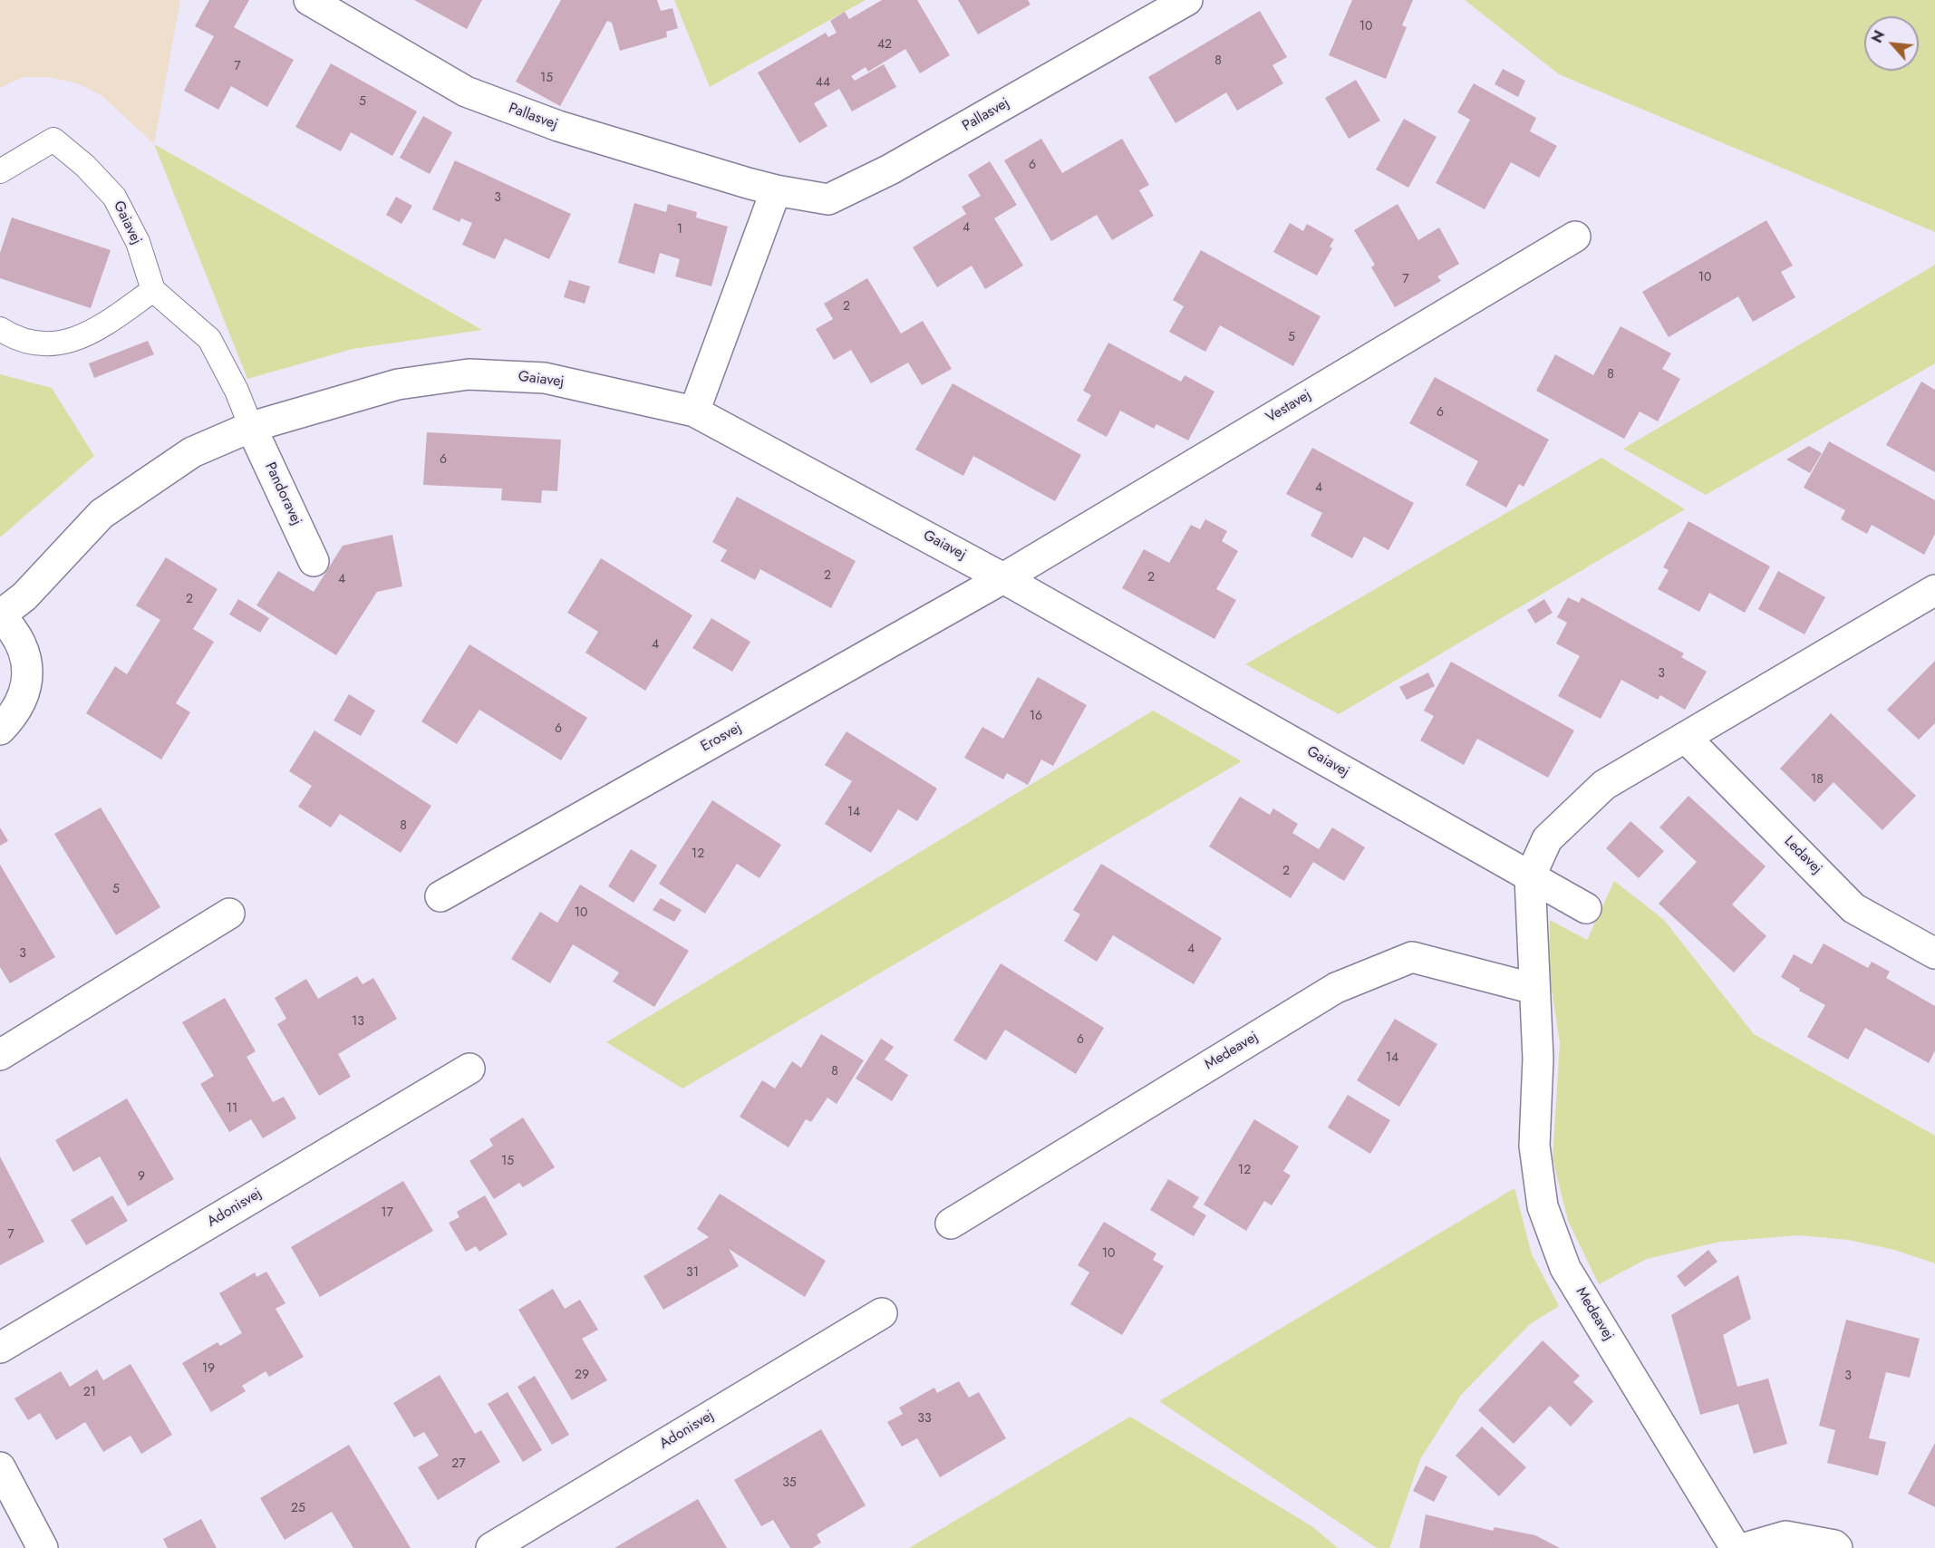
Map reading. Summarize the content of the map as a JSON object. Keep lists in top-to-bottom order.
{
  "streets": {
    "street": [
      "Pallasvej",
      "Gaiavej",
      "Vestavej",
      "Pandoravej",
      "Erosvej",
      "Ledavej",
      "Medeavej",
      "Adonisvej"
    ]
  },
  "crossings": [
    ["Gaiavej", "Vestavej"],
    ["Gaiavej", "Pandoravej"],
    ["Gaiavej", "Erosvej"],
    ["Gaiavej", "Medeavej"],
    ["Vestavej", "Erosvej"]
  ],
  "house_numbers": [
    "10",
    "42",
    "8",
    "7",
    "15",
    "44",
    "5",
    "6",
    "3",
    "4",
    "1",
    "10",
    "7",
    "2",
    "5",
    "8",
    "6",
    "6",
    "4",
    "2",
    "2",
    "4",
    "2",
    "4",
    "3",
    "16",
    "6",
    "18",
    "14",
    "8",
    "12",
    "2",
    "5",
    "10",
    "4",
    "3",
    "13",
    "6",
    "14",
    "8",
    "11",
    "15",
    "12",
    "9",
    "17",
    "7",
    "10",
    "31",
    "19",
    "29",
    "3",
    "21",
    "33",
    "27",
    "35",
    "25"
  ],
  "north": "top left"
}
